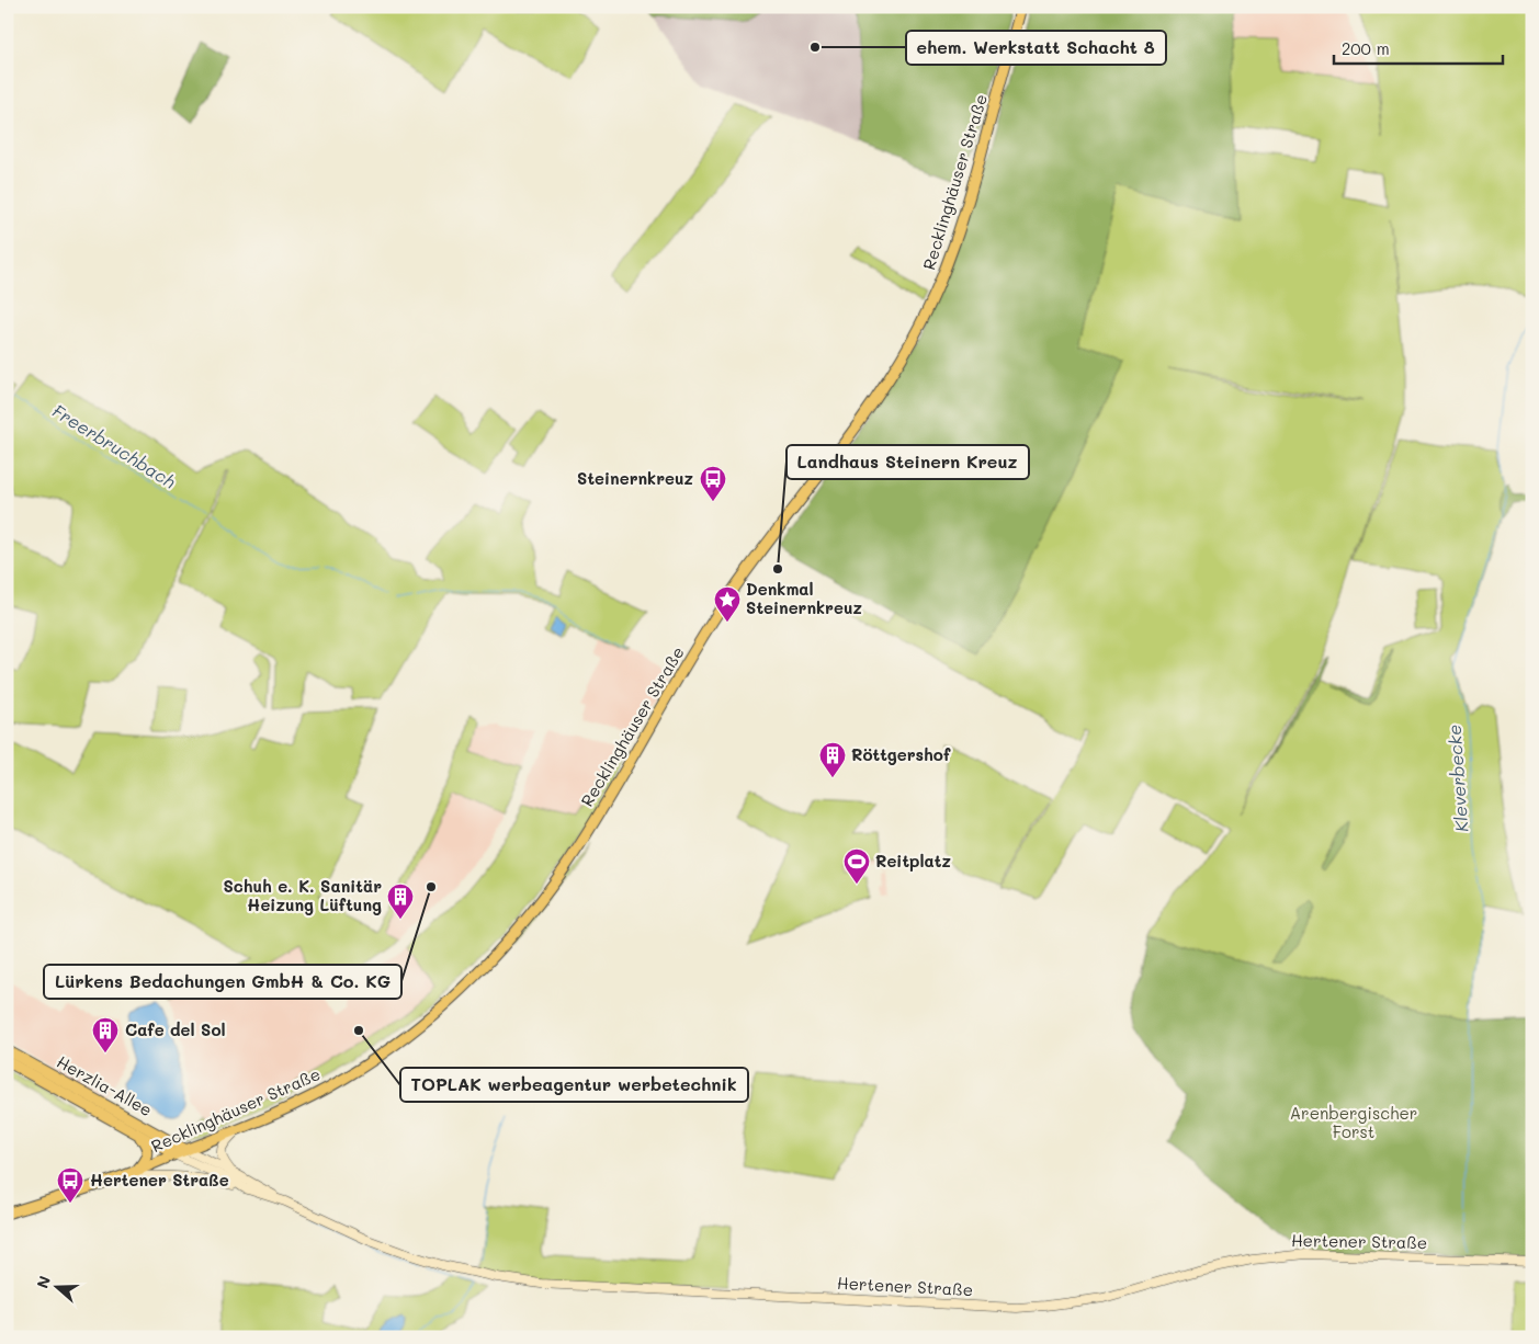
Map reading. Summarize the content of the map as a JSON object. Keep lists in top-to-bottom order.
{
  "streets": {
    "main road": ["Recklinghäuser Straße", "Herzlia-Allee", "Hertener Straße"]
  },
  "crossings": [
    ["Recklinghäuser Straße", "Herzlia-Allee"],
    ["Recklinghäuser Straße", "Hertener Straße"],
    ["Herzlia-Allee", "Hertener Straße"]
  ],
  "water": ["Freerbruchbach", "Kleverbecke"],
  "parks": ["Arenbergischer Forst"],
  "places": {
    "other": [
      "ehem. Werkstatt Schacht 8",
      "Landhaus Steinern Kreuz",
      "Lürkens Bedachungen GmbH & Co. KG",
      "TOPLAK werbeagentur werbetechnik"
    ],
    "bus stop": ["Steinernkreuz", "Hertener Straße"],
    "place": ["Denkmal Steinernkreuz"],
    "building": ["Röttgershof", "Schuh e. K. Sanitär Heizung Lüftung", "Cafe del Sol"],
    "sports": ["Reitplatz"]
  },
  "scale_bar": "200 m",
  "north": "left"
}
